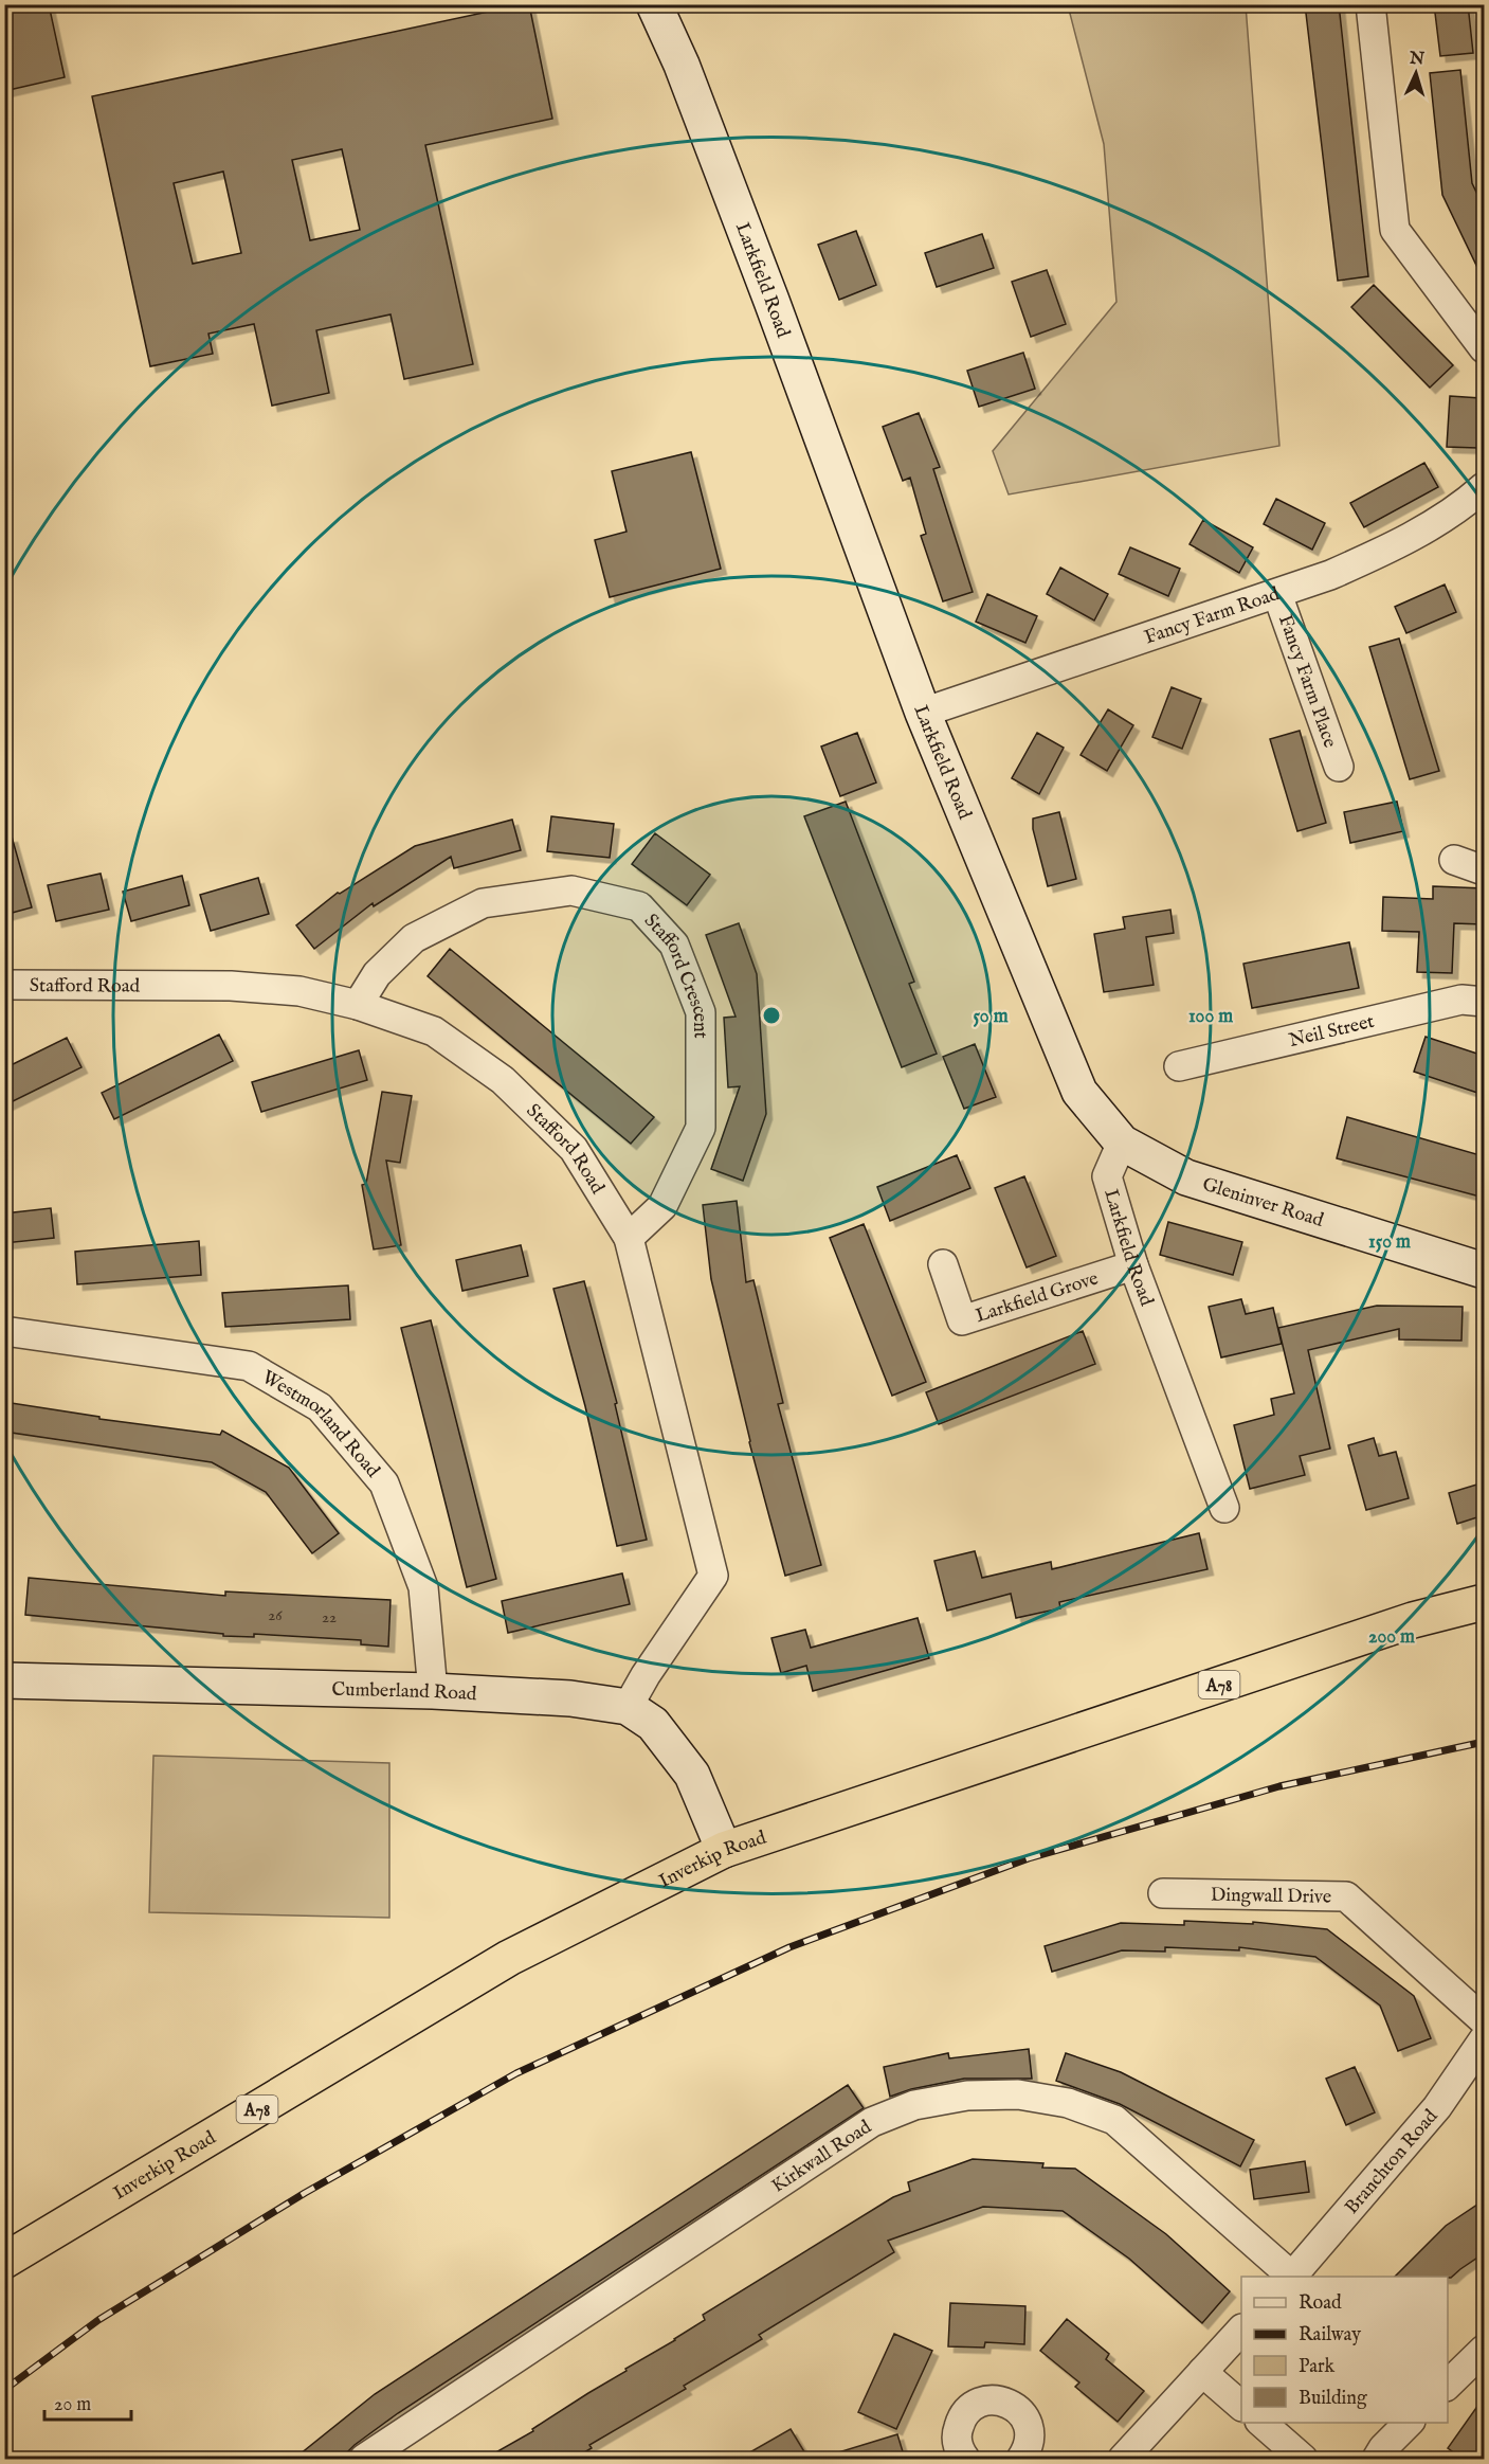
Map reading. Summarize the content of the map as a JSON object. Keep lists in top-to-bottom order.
{
  "streets": {
    "highway": ["A78", "Inverkip Road"],
    "street": [
      "Larkfield Road",
      "Fancy Farm Road",
      "Fancy Farm Place",
      "Stafford Crescent",
      "Stafford Road",
      "Neil Street",
      "Gleninver Road",
      "Larkfield Grove",
      "Westmorland Road",
      "Cumberland Road",
      "Dingwall Drive",
      "Kirkwall Road",
      "Branchton Road"
    ]
  },
  "crossings": [
    ["Larkfield Road", "Fancy Farm Road"],
    ["Larkfield Road", "Gleninver Road"],
    ["Larkfield Road", "Larkfield Grove"],
    ["Fancy Farm Road", "Fancy Farm Place"],
    ["Stafford Crescent", "Stafford Road"],
    ["Stafford Road", "Cumberland Road"],
    ["Westmorland Road", "Cumberland Road"],
    ["Cumberland Road", "Inverkip Road"]
  ],
  "house_numbers": ["26", "22"],
  "legend": [
    "Road",
    "Railway",
    "Park",
    "Building"
  ],
  "scale_bar": "20 m",
  "north": "top",
  "rings": [
    "50 m",
    "100 m",
    "150 m",
    "200 m"
  ]
}
